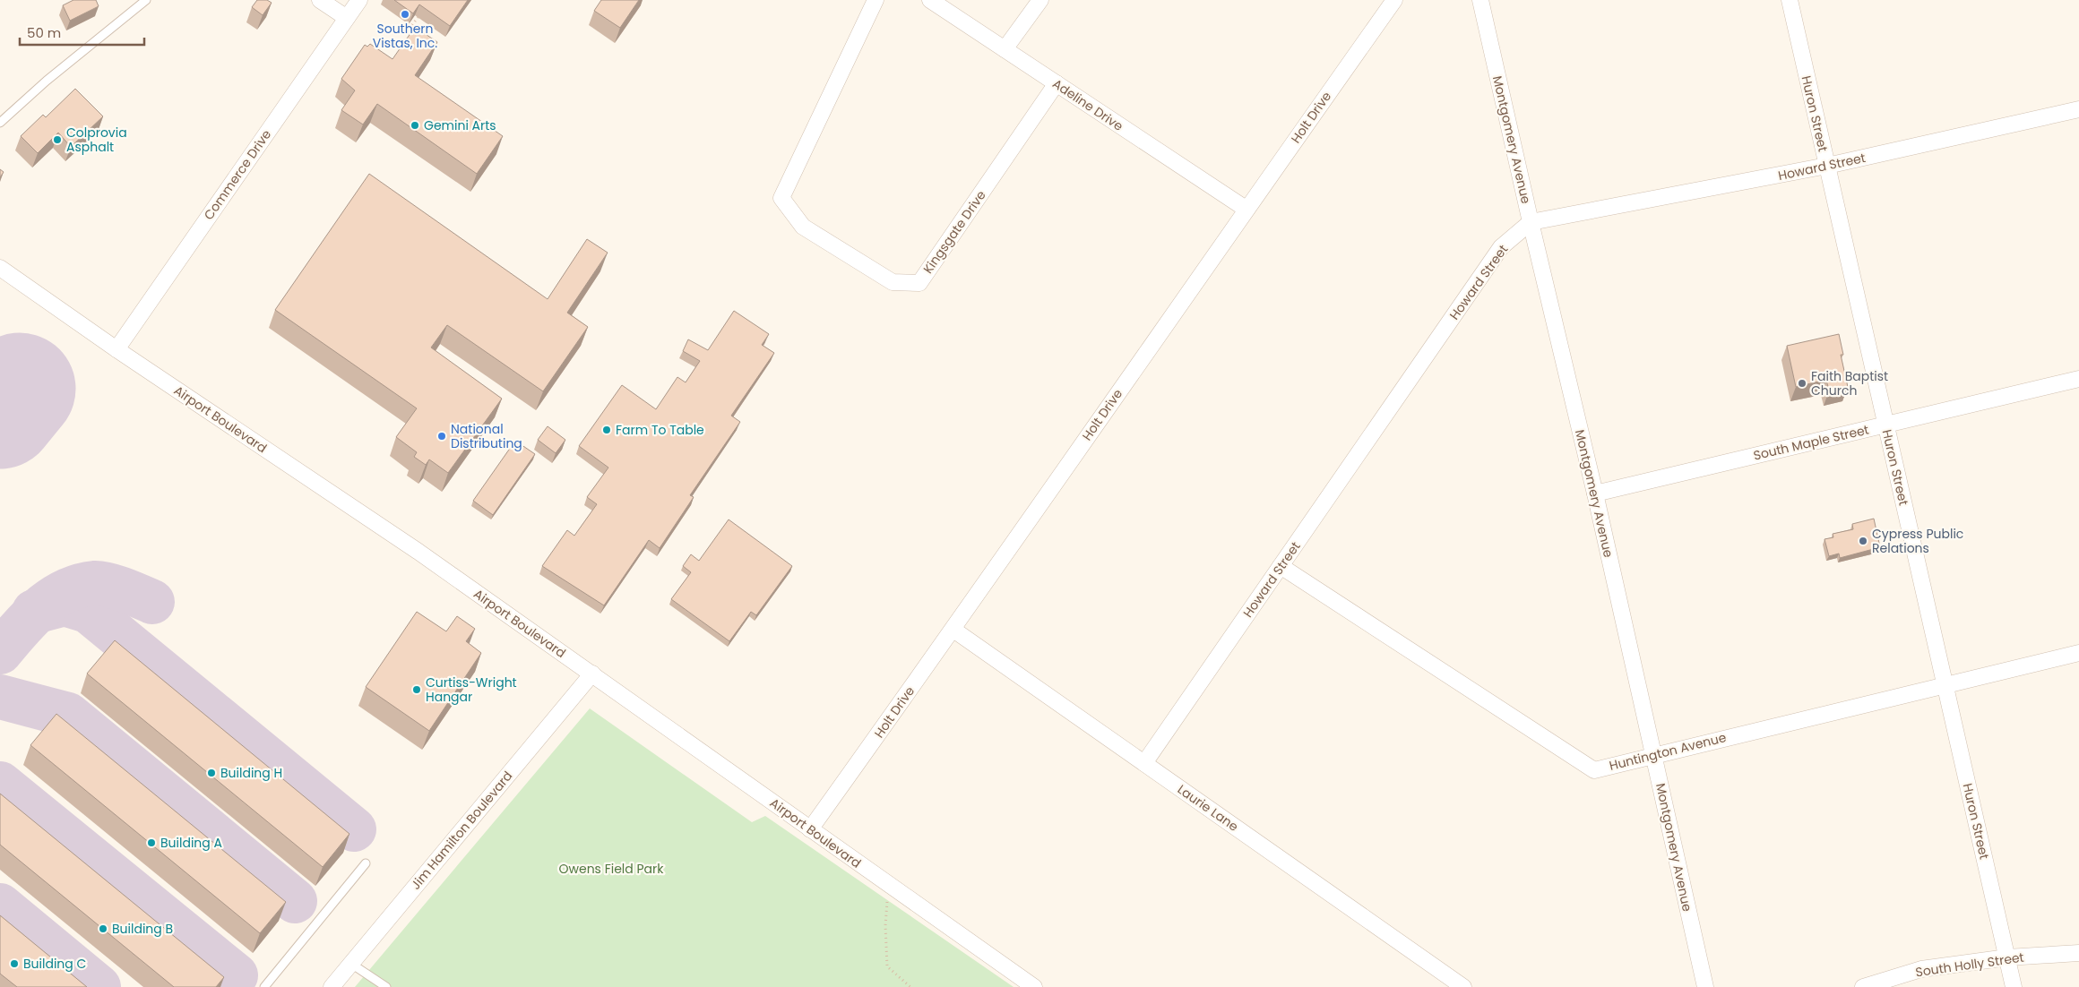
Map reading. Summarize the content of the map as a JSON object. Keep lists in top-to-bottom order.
{
  "streets": {
    "street": [
      "Adeline Drive",
      "Huron Street",
      "Holt Drive",
      "Montgomery Avenue",
      "Howard Street",
      "Commerce Drive",
      "Kingsgate Drive",
      "Airport Boulevard",
      "South Maple Street",
      "Huntington Avenue",
      "Laurie Lane",
      "Jim Hamilton Boulevard",
      "South Holly Street"
    ]
  },
  "crossings": [
    ["Adeline Drive", "Holt Drive"],
    ["Adeline Drive", "Kingsgate Drive"],
    ["Huron Street", "Howard Street"],
    ["Huron Street", "South Maple Street"],
    ["Huron Street", "Huntington Avenue"],
    ["Huron Street", "South Holly Street"],
    ["Holt Drive", "Airport Boulevard"],
    ["Holt Drive", "Laurie Lane"],
    ["Montgomery Avenue", "Howard Street"],
    ["Montgomery Avenue", "South Maple Street"],
    ["Montgomery Avenue", "Huntington Avenue"],
    ["Howard Street", "Huntington Avenue"],
    ["Howard Street", "Laurie Lane"],
    ["Commerce Drive", "Airport Boulevard"],
    ["Airport Boulevard", "Jim Hamilton Boulevard"]
  ],
  "parks": ["Owens Field Park"],
  "places": [
    "Southern Vistas, Inc.",
    "Gemini Arts",
    "Colprovia Asphalt",
    "Faith Baptist Church",
    "Farm To Table",
    "National Distributing",
    "Cypress Public Relations",
    "Curtiss-Wright Hangar",
    "Building H",
    "Building A",
    "Building B",
    "Building C"
  ],
  "scale_bar": "50 m"
}
